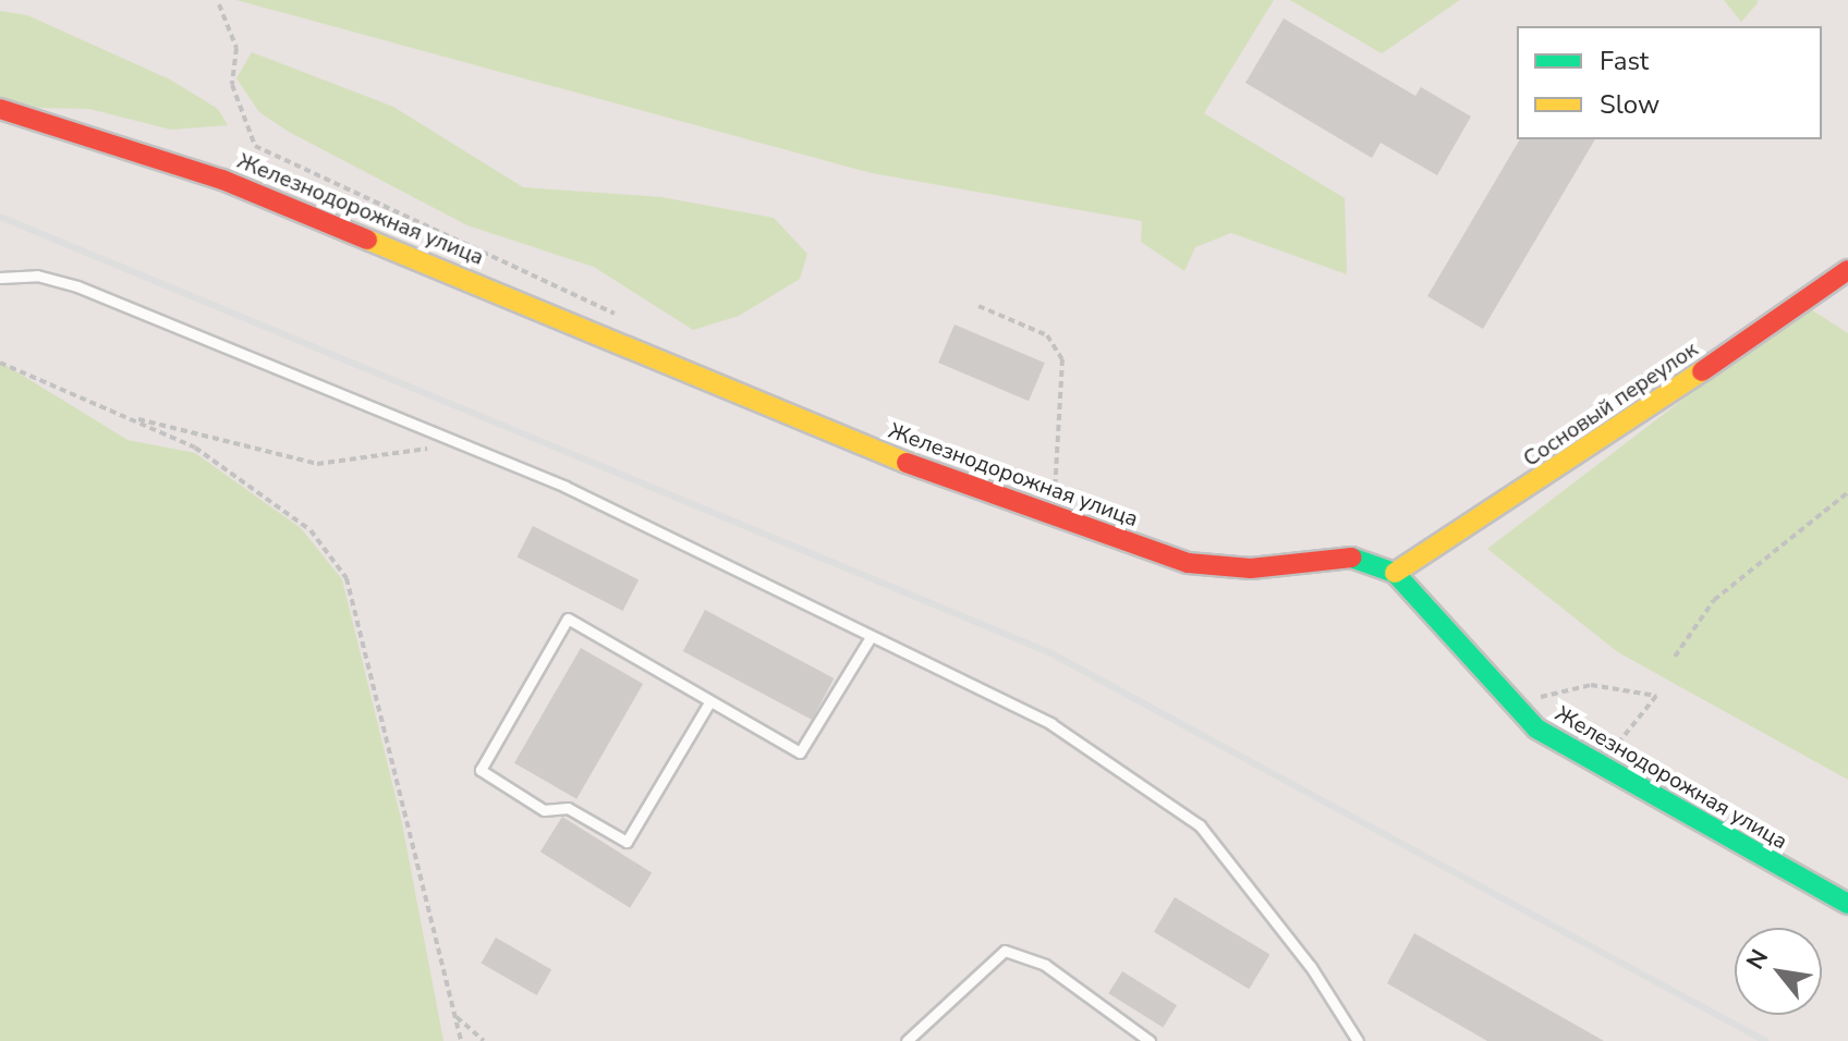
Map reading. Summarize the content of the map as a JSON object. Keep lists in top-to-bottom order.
{
  "streets": {
    "street": ["Железнодорожная улица", "Сосновый переулок"]
  },
  "crossings": [
    ["Железнодорожная улица", "Сосновый переулок"]
  ],
  "legend": ["Fast", "Slow"],
  "north": "top left"
}
